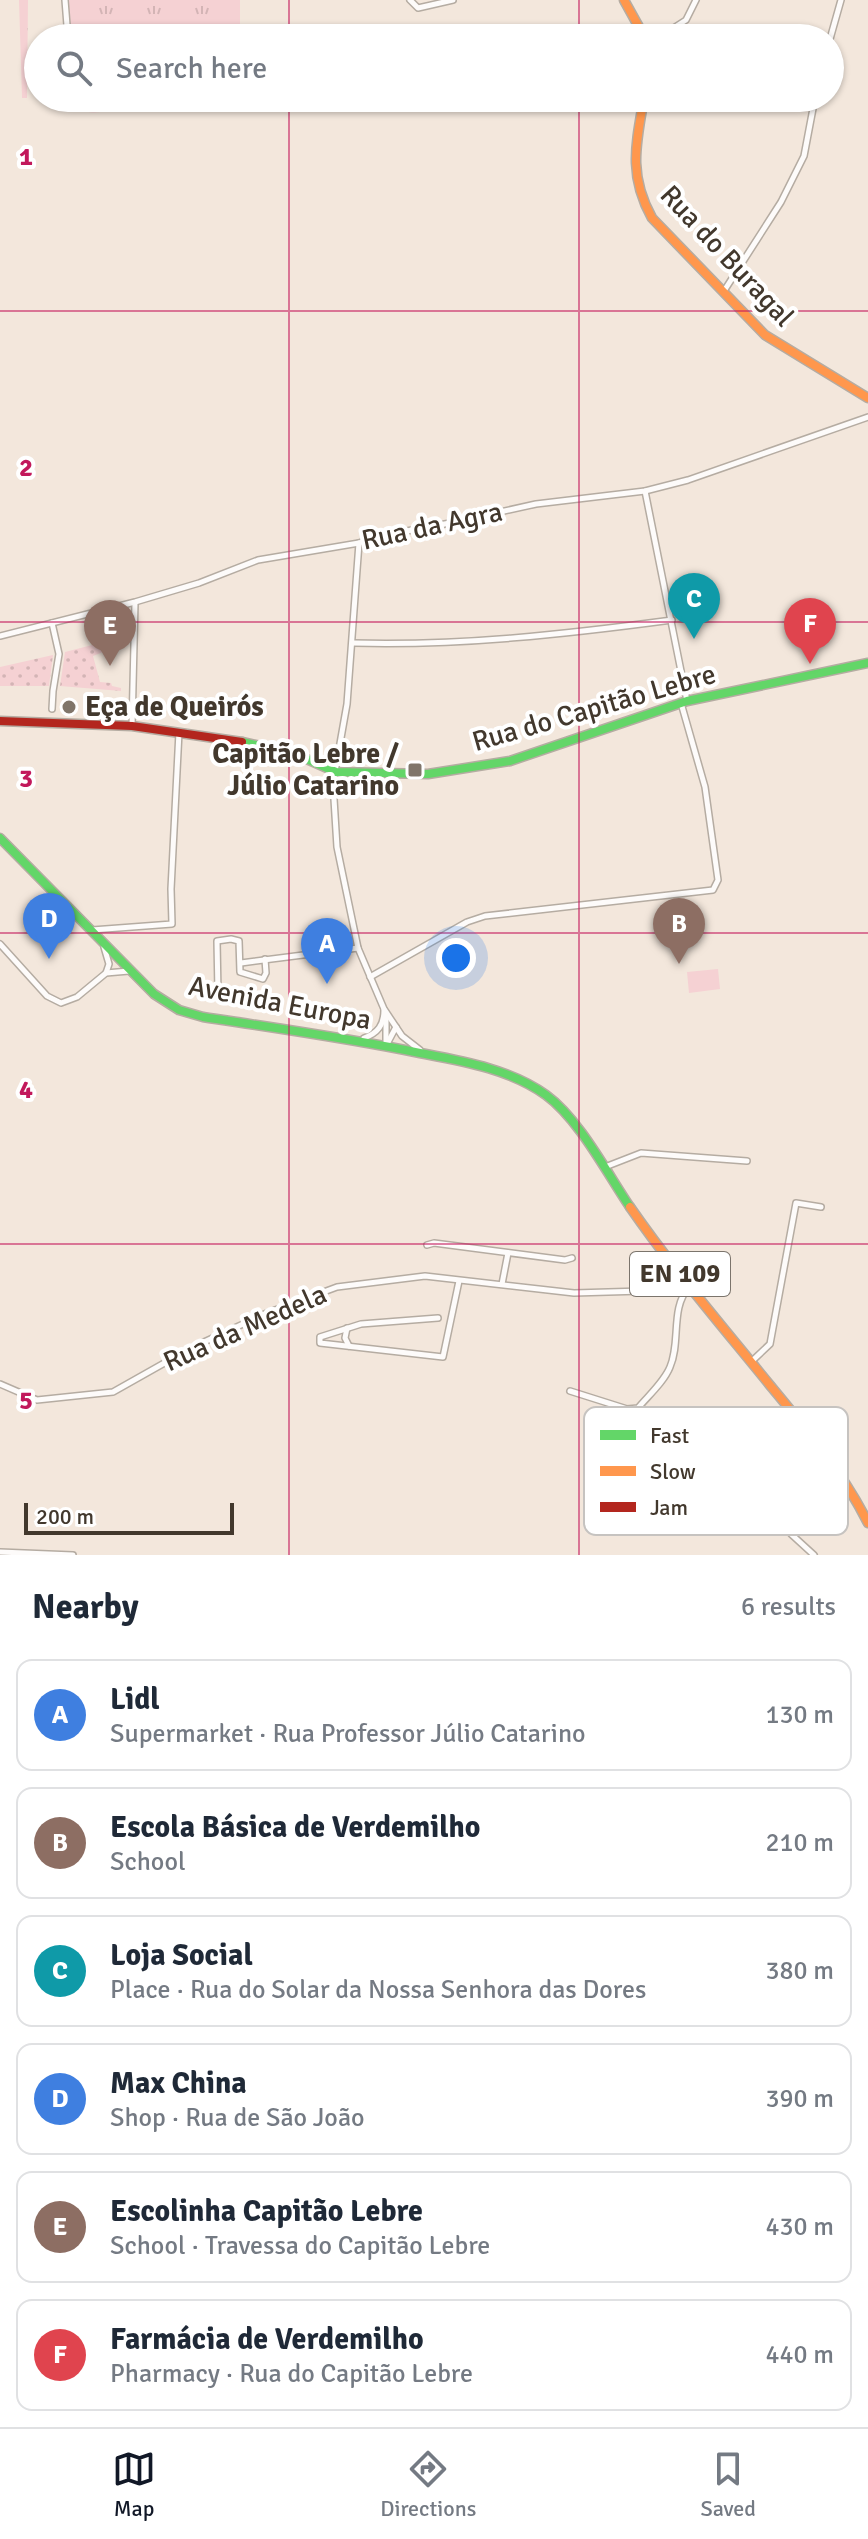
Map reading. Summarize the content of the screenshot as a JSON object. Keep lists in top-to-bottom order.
{
  "streets": {
    "main road": [
      "Rua do Buragal",
      "Rua do Capitão Lebre",
      "Avenida Europa",
      "EN 109"
    ],
    "street": ["Rua da Agra", "Rua da Medela"]
  },
  "crossings": [
    ["Avenida Europa", "EN 109"],
    ["EN 109", "Rua da Medela"]
  ],
  "places": {
    "other": ["Eça de Queirós"],
    "transit": ["Capitão Lebre / Júlio Catarino"]
  },
  "legend": ["Fast", "Slow", "Jam"],
  "scale_bar": "200 m",
  "page": {
    "search": "Search here",
    "pins": [
      "C",
      "F",
      "E",
      "D",
      "B",
      "A"
    ],
    "scale": "200 m",
    "heading": ["Nearby", "6 results"],
    "list": [
      {
        "mark": "A",
        "name": "Lidl",
        "note": "Supermarket · Rua Professor Júlio Catarino",
        "value": "130 m"
      },
      {
        "mark": "B",
        "name": "Escola Básica de Verdemilho",
        "note": "School",
        "value": "210 m"
      },
      {
        "mark": "C",
        "name": "Loja Social",
        "note": "Place · Rua do Solar da Nossa Senhora das Dores",
        "value": "380 m"
      },
      {
        "mark": "D",
        "name": "Max China",
        "note": "Shop · Rua de São João",
        "value": "390 m"
      },
      {
        "mark": "E",
        "name": "Escolinha Capitão Lebre",
        "note": "School · Travessa do Capitão Lebre",
        "value": "430 m"
      },
      {
        "mark": "F",
        "name": "Farmácia de Verdemilho",
        "note": "Pharmacy · Rua do Capitão Lebre",
        "value": "440 m"
      }
    ],
    "nav": ["Map", "Directions", "Saved"]
  },
  "grid": {
    "rows": [
      "1",
      "2",
      "3",
      "4",
      "5"
    ]
  }
}
